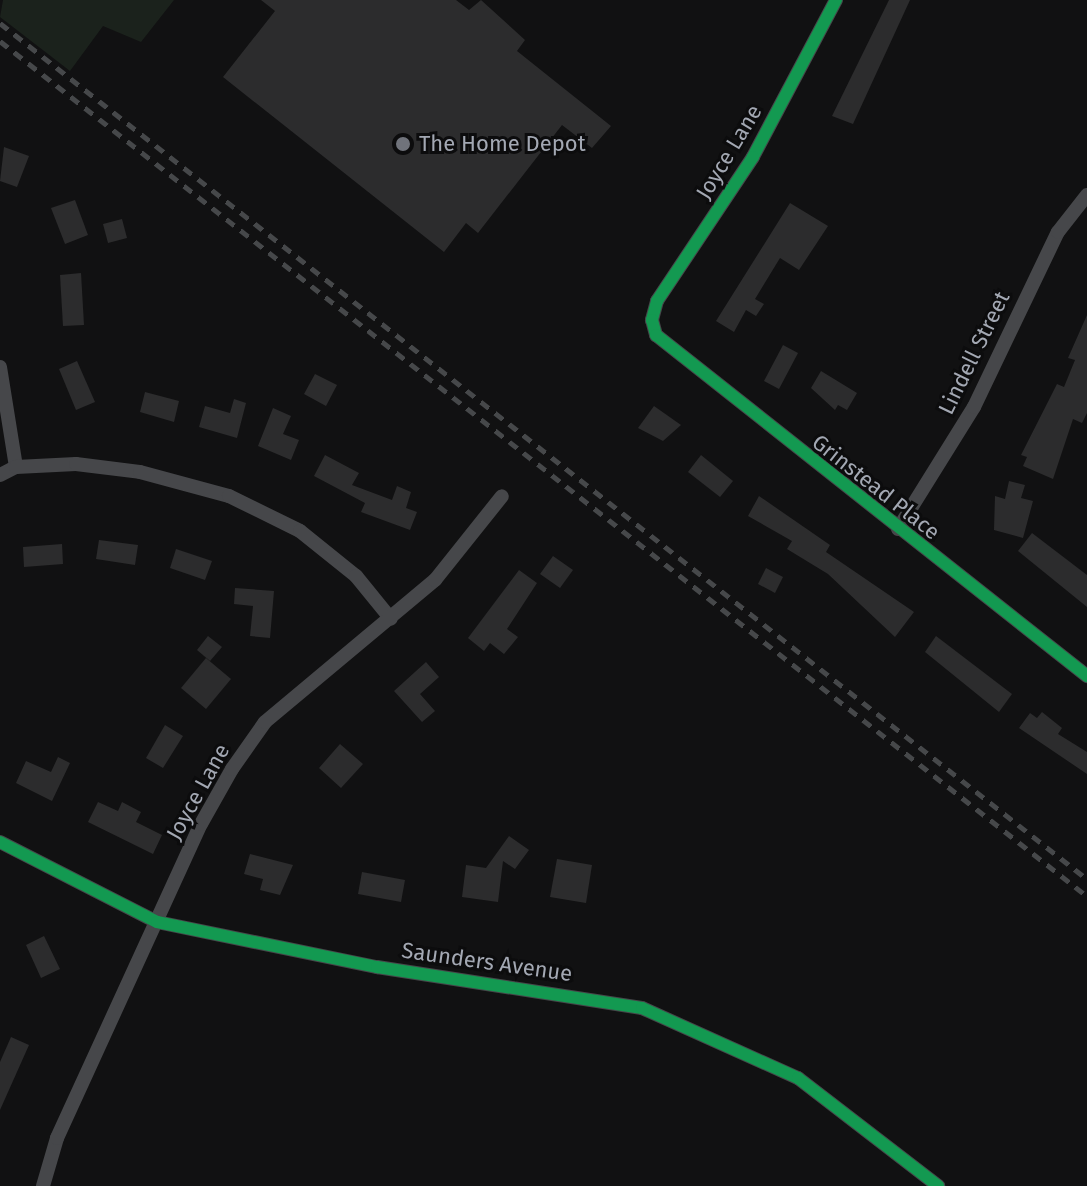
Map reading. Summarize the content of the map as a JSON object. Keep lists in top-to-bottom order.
{
  "streets": {
    "street": [
      "Joyce Lane",
      "Lindell Street",
      "Grinstead Place",
      "Saunders Avenue"
    ]
  },
  "crossings": [
    ["Joyce Lane", "Grinstead Place"],
    ["Joyce Lane", "Saunders Avenue"],
    ["Lindell Street", "Grinstead Place"]
  ],
  "places": ["The Home Depot"]
}
